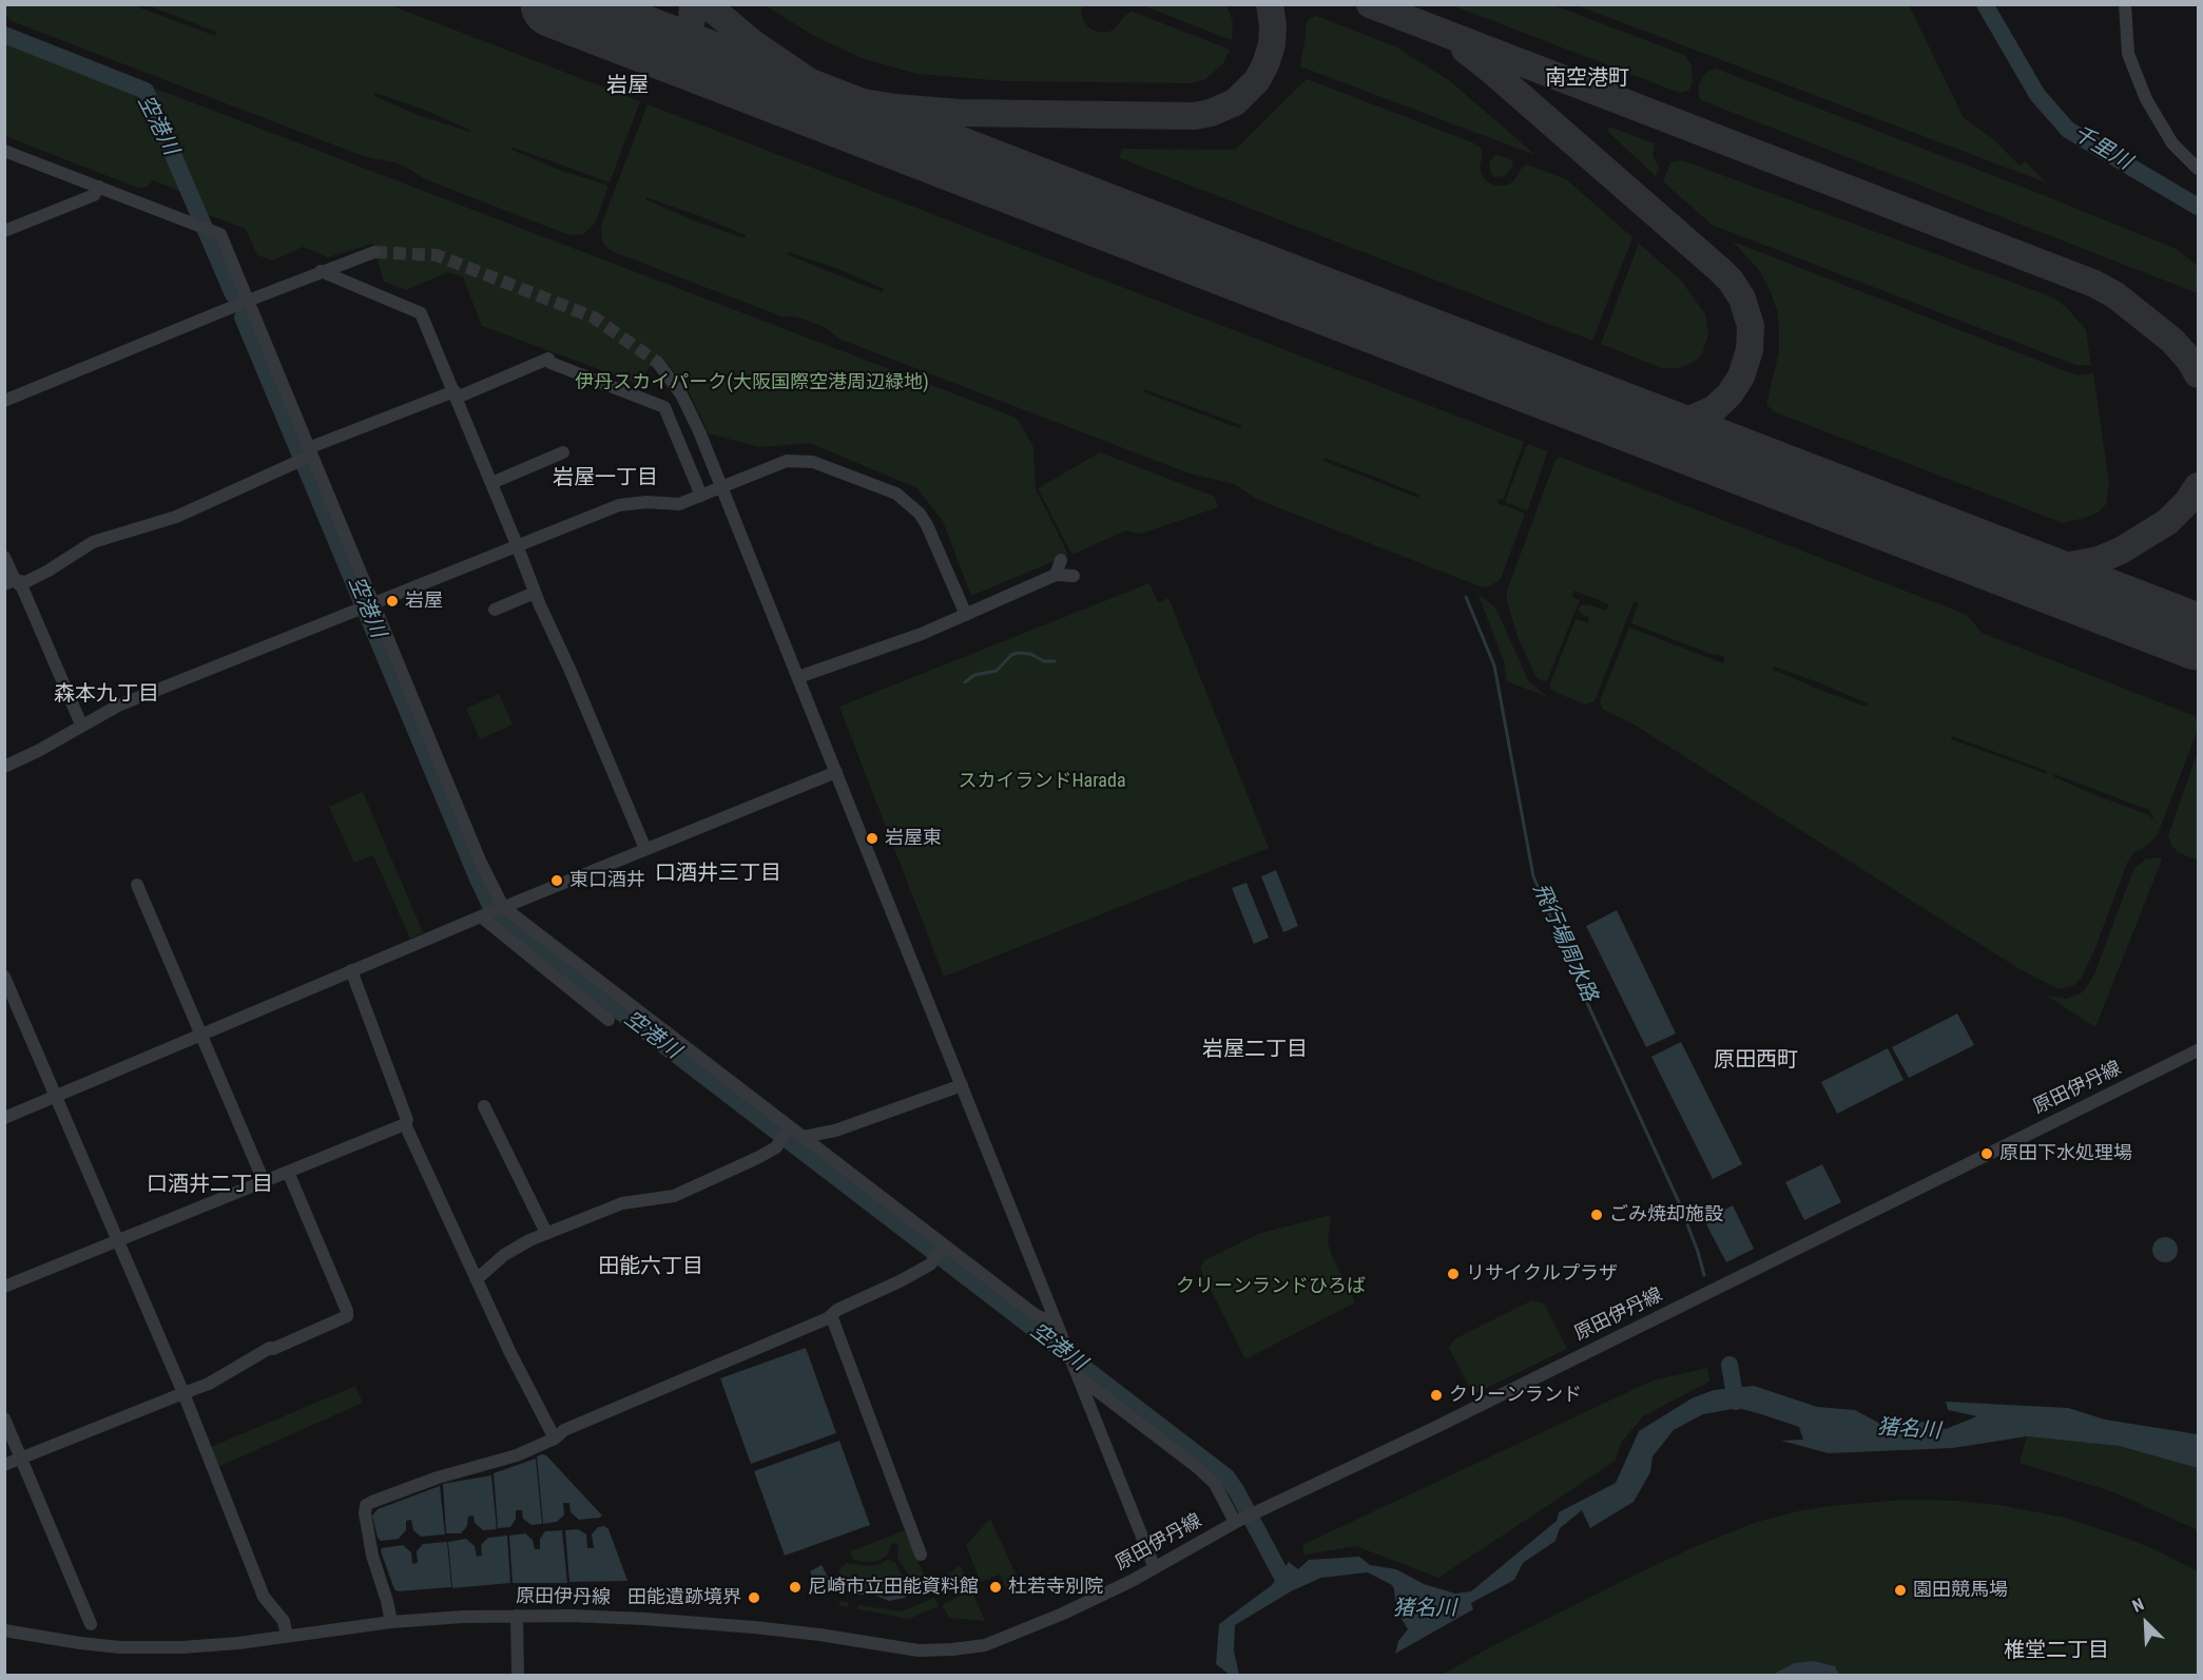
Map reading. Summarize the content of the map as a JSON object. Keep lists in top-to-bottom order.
{
  "streets": {
    "street": ["原田伊丹線"]
  },
  "districts": [
    "南空港町",
    "岩屋",
    "岩屋一丁目",
    "森本九丁目",
    "口酒井三丁目",
    "岩屋二丁目",
    "原田西町",
    "口酒井二丁目",
    "田能六丁目",
    "椎堂二丁目"
  ],
  "water": [
    "空港川",
    "千里川",
    "飛行場周水路",
    "猪名川"
  ],
  "parks": ["伊丹スカイパーク(大阪国際空港周辺緑地)", "スカイランドHarada", "クリーンランドひろば"],
  "places": [
    "岩屋",
    "岩屋東",
    "東口酒井",
    "原田下水処理場",
    "ごみ焼却施設",
    "リサイクルプラザ",
    "クリーンランド",
    "尼崎市立田能資料館",
    "杜若寺別院",
    "園田競馬場",
    "田能遺跡境界"
  ],
  "north": "top left"
}
